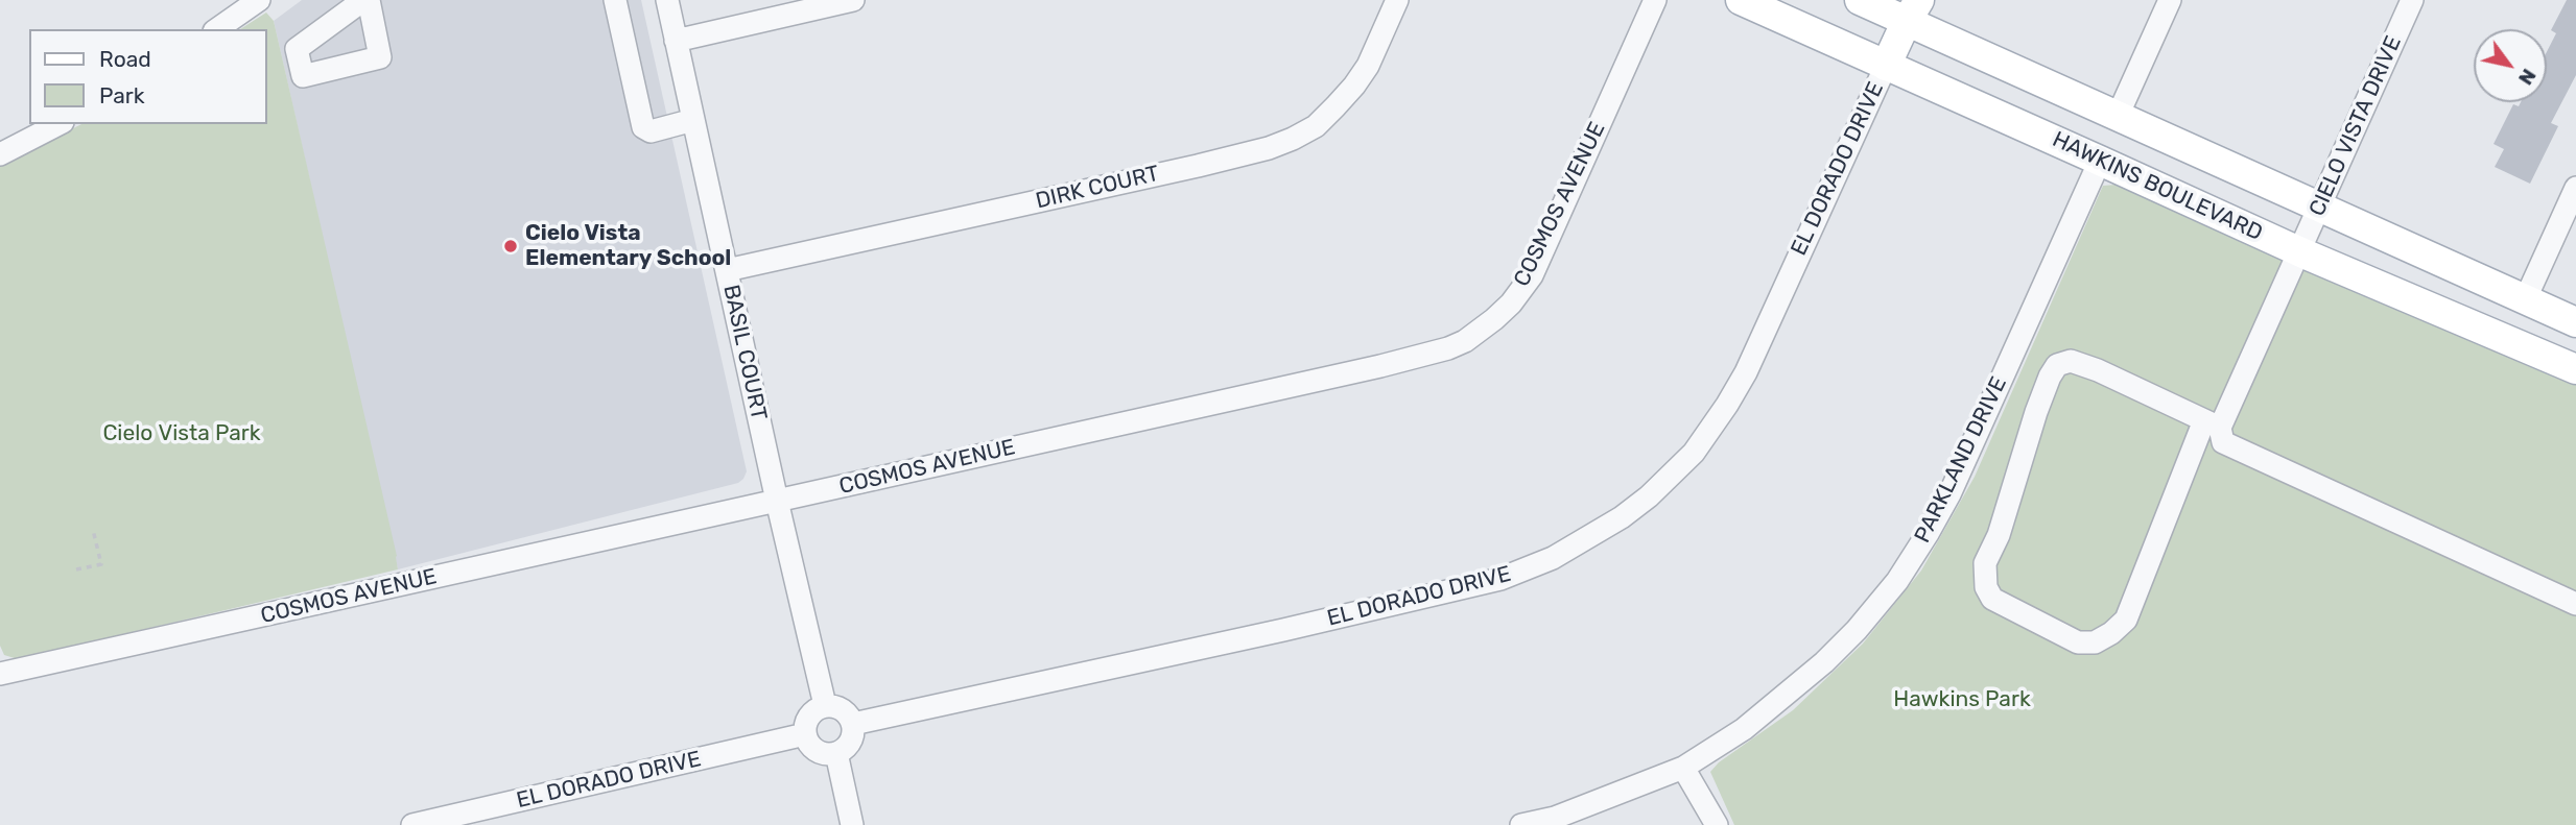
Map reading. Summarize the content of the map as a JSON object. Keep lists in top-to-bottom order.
{
  "streets": {
    "main road": ["EL DORADO DRIVE", "HAWKINS BOULEVARD"],
    "street": [
      "CIELO VISTA DRIVE",
      "DIRK COURT",
      "COSMOS AVENUE",
      "BASIL COURT",
      "PARKLAND DRIVE"
    ]
  },
  "crossings": [
    ["CIELO VISTA DRIVE", "HAWKINS BOULEVARD"],
    ["EL DORADO DRIVE", "HAWKINS BOULEVARD"],
    ["EL DORADO DRIVE", "BASIL COURT"],
    ["HAWKINS BOULEVARD", "PARKLAND DRIVE"],
    ["DIRK COURT", "BASIL COURT"],
    ["COSMOS AVENUE", "BASIL COURT"]
  ],
  "parks": ["Cielo Vista Park", "Hawkins Park"],
  "places": ["Cielo Vista Elementary School"],
  "legend": ["Road", "Park"],
  "north": "bottom right"
}
